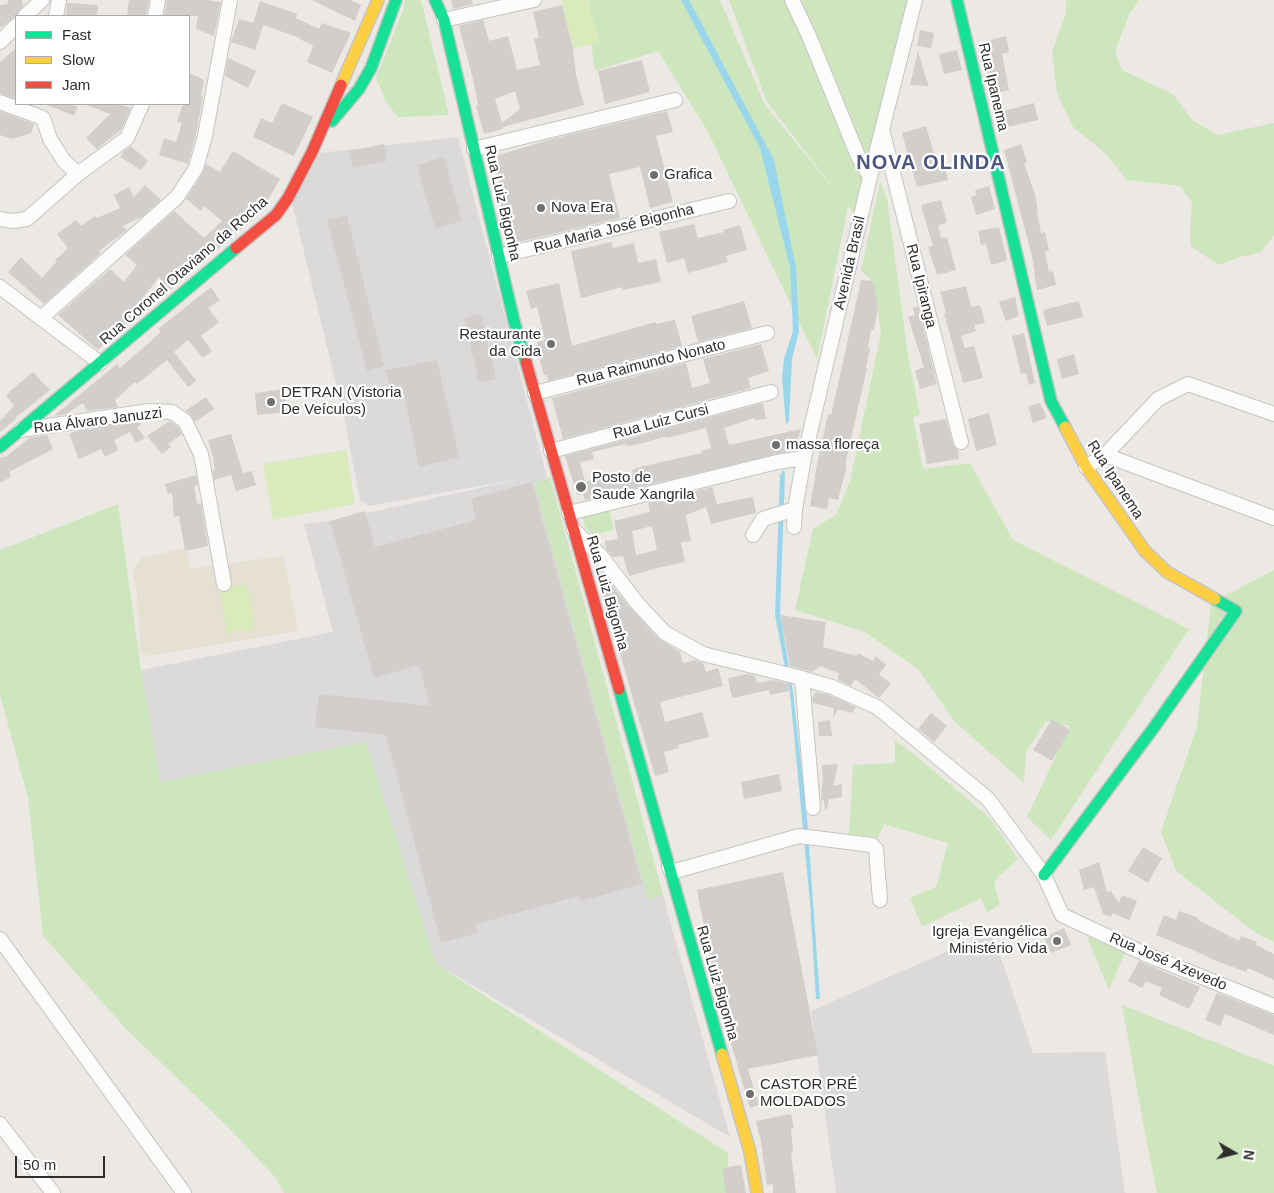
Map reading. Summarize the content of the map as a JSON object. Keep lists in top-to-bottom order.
{
  "streets": {
    "street": [
      "Rua Ipanema",
      "Rua Luiz Bigonha",
      "Rua Maria José Bigonha",
      "Avenida Brasil",
      "Rua Coronel Otaviano da Rocha",
      "Rua Ipiranga",
      "Rua Raimundo Nonato",
      "Rua Álvaro Januzzi",
      "Rua Luiz Cursi",
      "Rua José Azevedo"
    ]
  },
  "crossings": [
    ["Rua Ipanema", "Rua José Azevedo"],
    ["Rua Luiz Bigonha", "Rua Maria José Bigonha"],
    ["Rua Luiz Bigonha", "Rua Raimundo Nonato"],
    ["Rua Luiz Bigonha", "Rua Luiz Cursi"],
    ["Avenida Brasil", "Rua Ipiranga"],
    ["Rua Coronel Otaviano da Rocha", "Rua Álvaro Januzzi"]
  ],
  "districts": ["NOVA OLINDA"],
  "places": [
    "Grafica",
    "Nova Era",
    "Restaurante da Cida",
    "DETRAN (Vistoria De Veículos)",
    "massa floreça",
    "Posto de Saude Xangrila",
    "Igreja Evangélica Ministério Vida",
    "CASTOR PRÉ MOLDADOS"
  ],
  "legend": ["Fast", "Slow", "Jam"],
  "scale_bar": "50 m",
  "north": "right"
}
